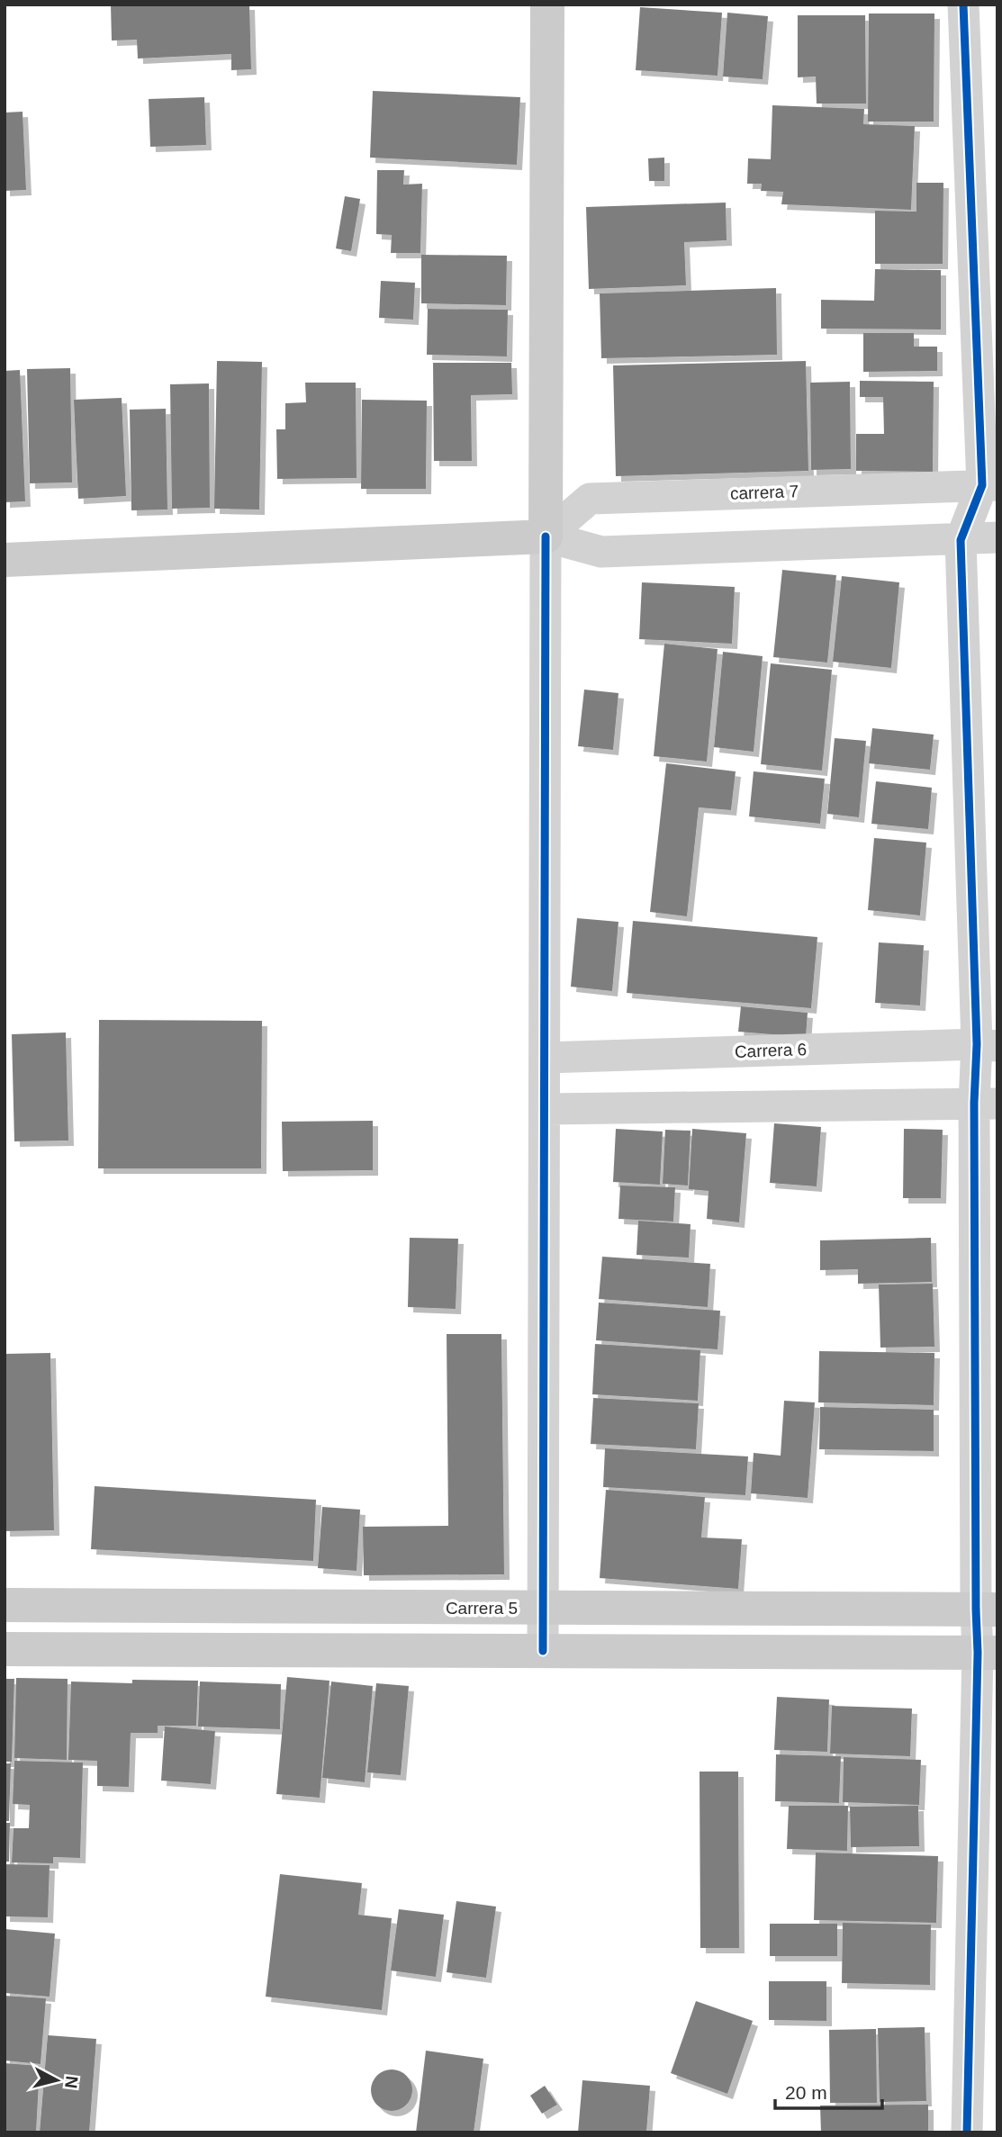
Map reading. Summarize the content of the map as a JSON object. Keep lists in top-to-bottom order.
{
  "streets": {
    "main road": ["Carrera 5"],
    "street": ["carrera 7", "Carrera 6"]
  },
  "scale_bar": "20 m",
  "north": "right"
}
